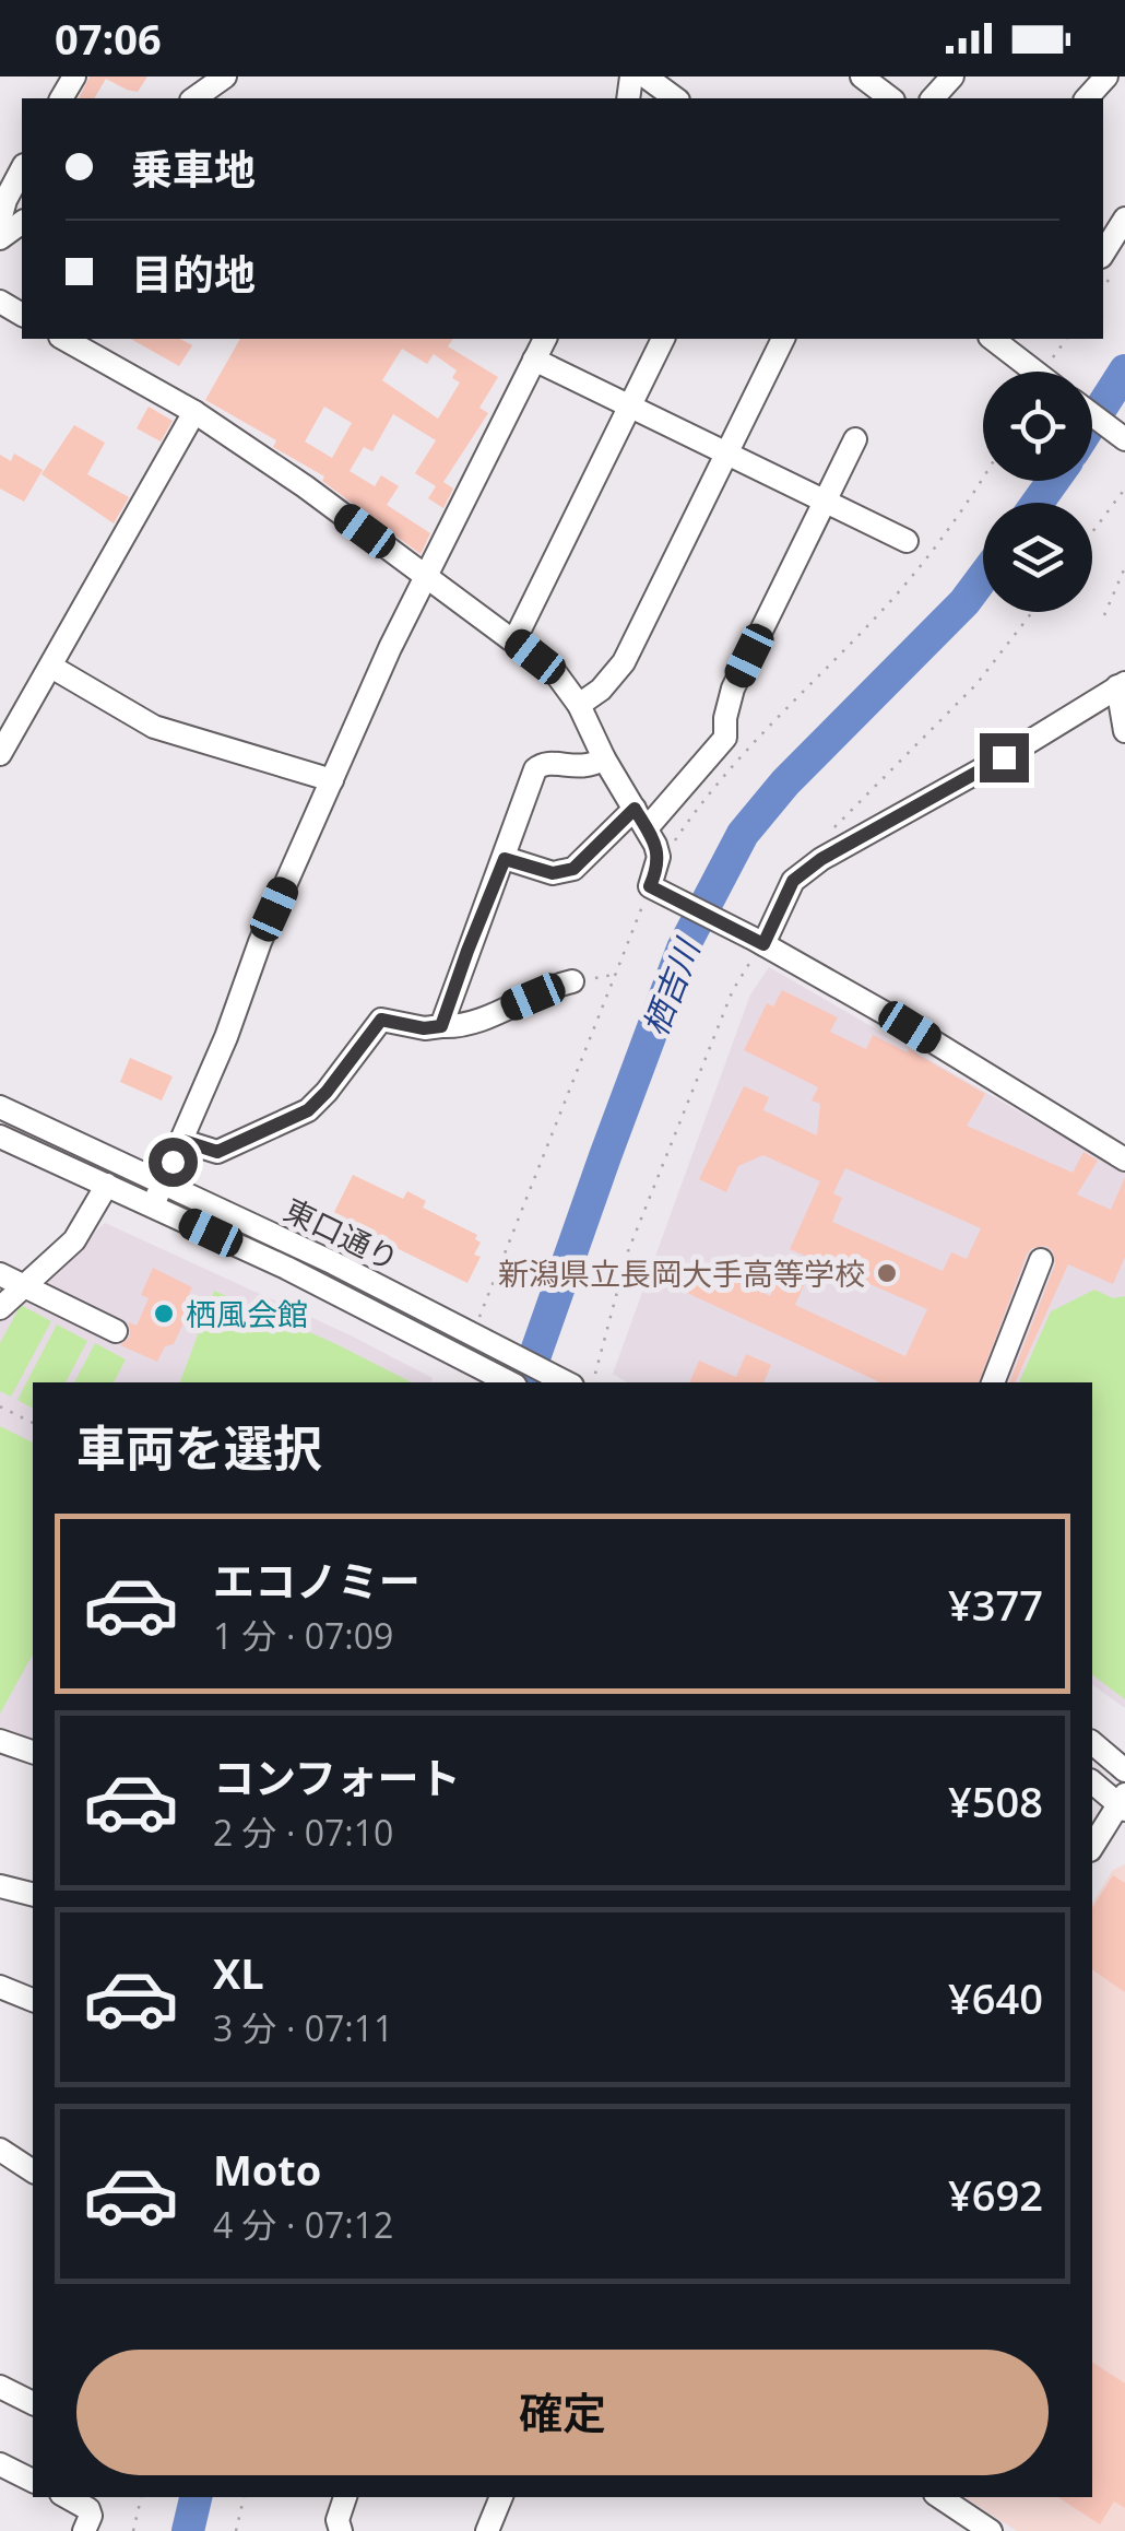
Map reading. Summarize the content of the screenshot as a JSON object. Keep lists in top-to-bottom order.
{
  "streets": {
    "street": ["東口通り"]
  },
  "water": ["栖吉川"],
  "places": ["新潟県立長岡大手高等学校", "栖風会館"],
  "page": {
    "status": "07:06",
    "banner": ["乗車地", "目的地"],
    "heading": "車両を選択",
    "list": [
      {
        "name": "エコノミー",
        "note": "1 分 · 07:09",
        "value": "¥377"
      },
      {
        "name": "コンフォート",
        "note": "2 分 · 07:10",
        "value": "¥508"
      },
      {
        "name": "XL",
        "note": "3 分 · 07:11",
        "value": "¥640"
      },
      {
        "name": "Moto",
        "note": "4 分 · 07:12",
        "value": "¥692"
      }
    ],
    "buttons": "確定"
  }
}
